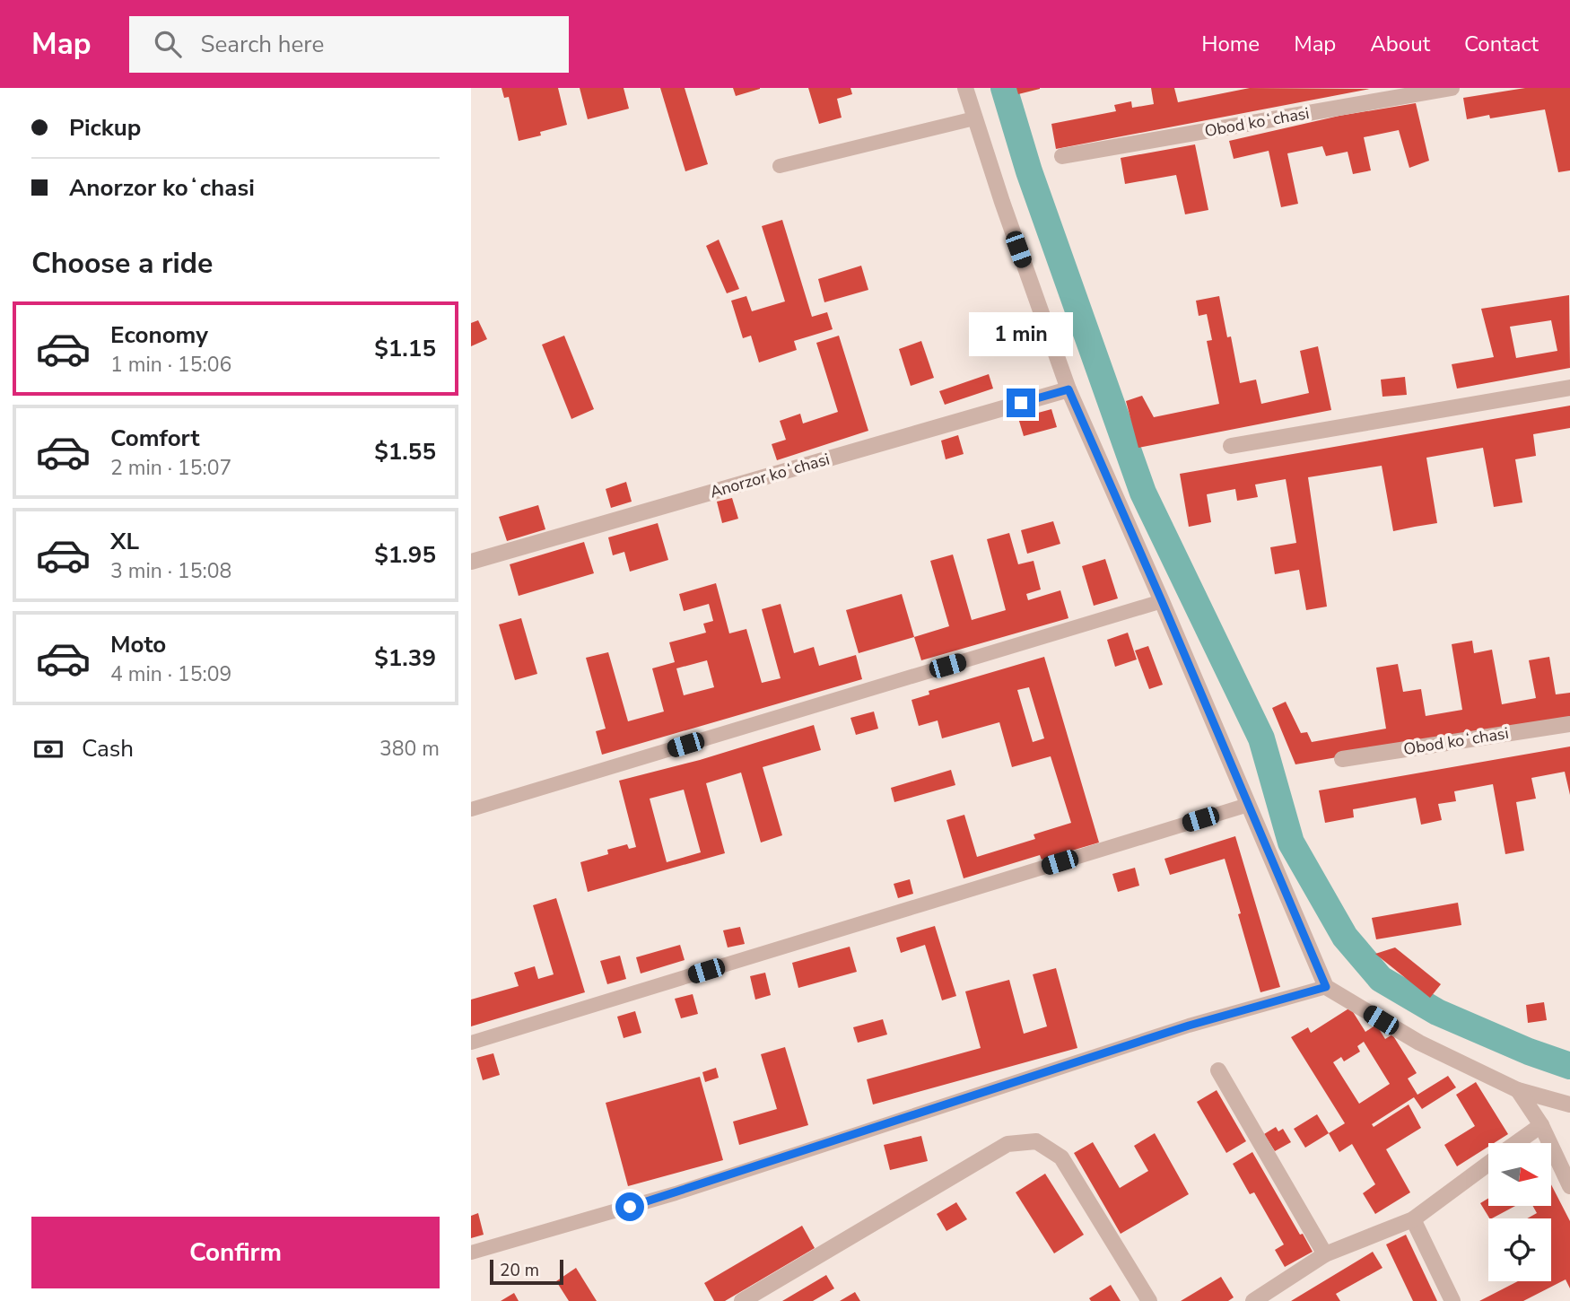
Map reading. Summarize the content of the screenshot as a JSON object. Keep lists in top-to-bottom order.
{
  "streets": {
    "street": ["Obod koʻchasi", "Anorzor koʻchasi"]
  },
  "scale_bar": "20 m",
  "north": "right",
  "page": {
    "header": "Map",
    "search": "Search here",
    "nav": [
      "Home",
      "Map",
      "About",
      "Contact"
    ],
    "banner": ["Pickup", "Anorzor koʻchasi"],
    "heading": "Choose a ride",
    "list": [
      {
        "name": "Economy",
        "note": "1 min · 15:06",
        "value": "$1.15"
      },
      {
        "name": "Comfort",
        "note": "2 min · 15:07",
        "value": "$1.55"
      },
      {
        "name": "XL",
        "note": "3 min · 15:08",
        "value": "$1.95"
      },
      {
        "name": "Moto",
        "note": "4 min · 15:09",
        "value": "$1.39"
      }
    ],
    "bubble": "1 min",
    "pay": ["Cash", "380 m"],
    "buttons": "Confirm",
    "scale": "20 m"
  }
}
